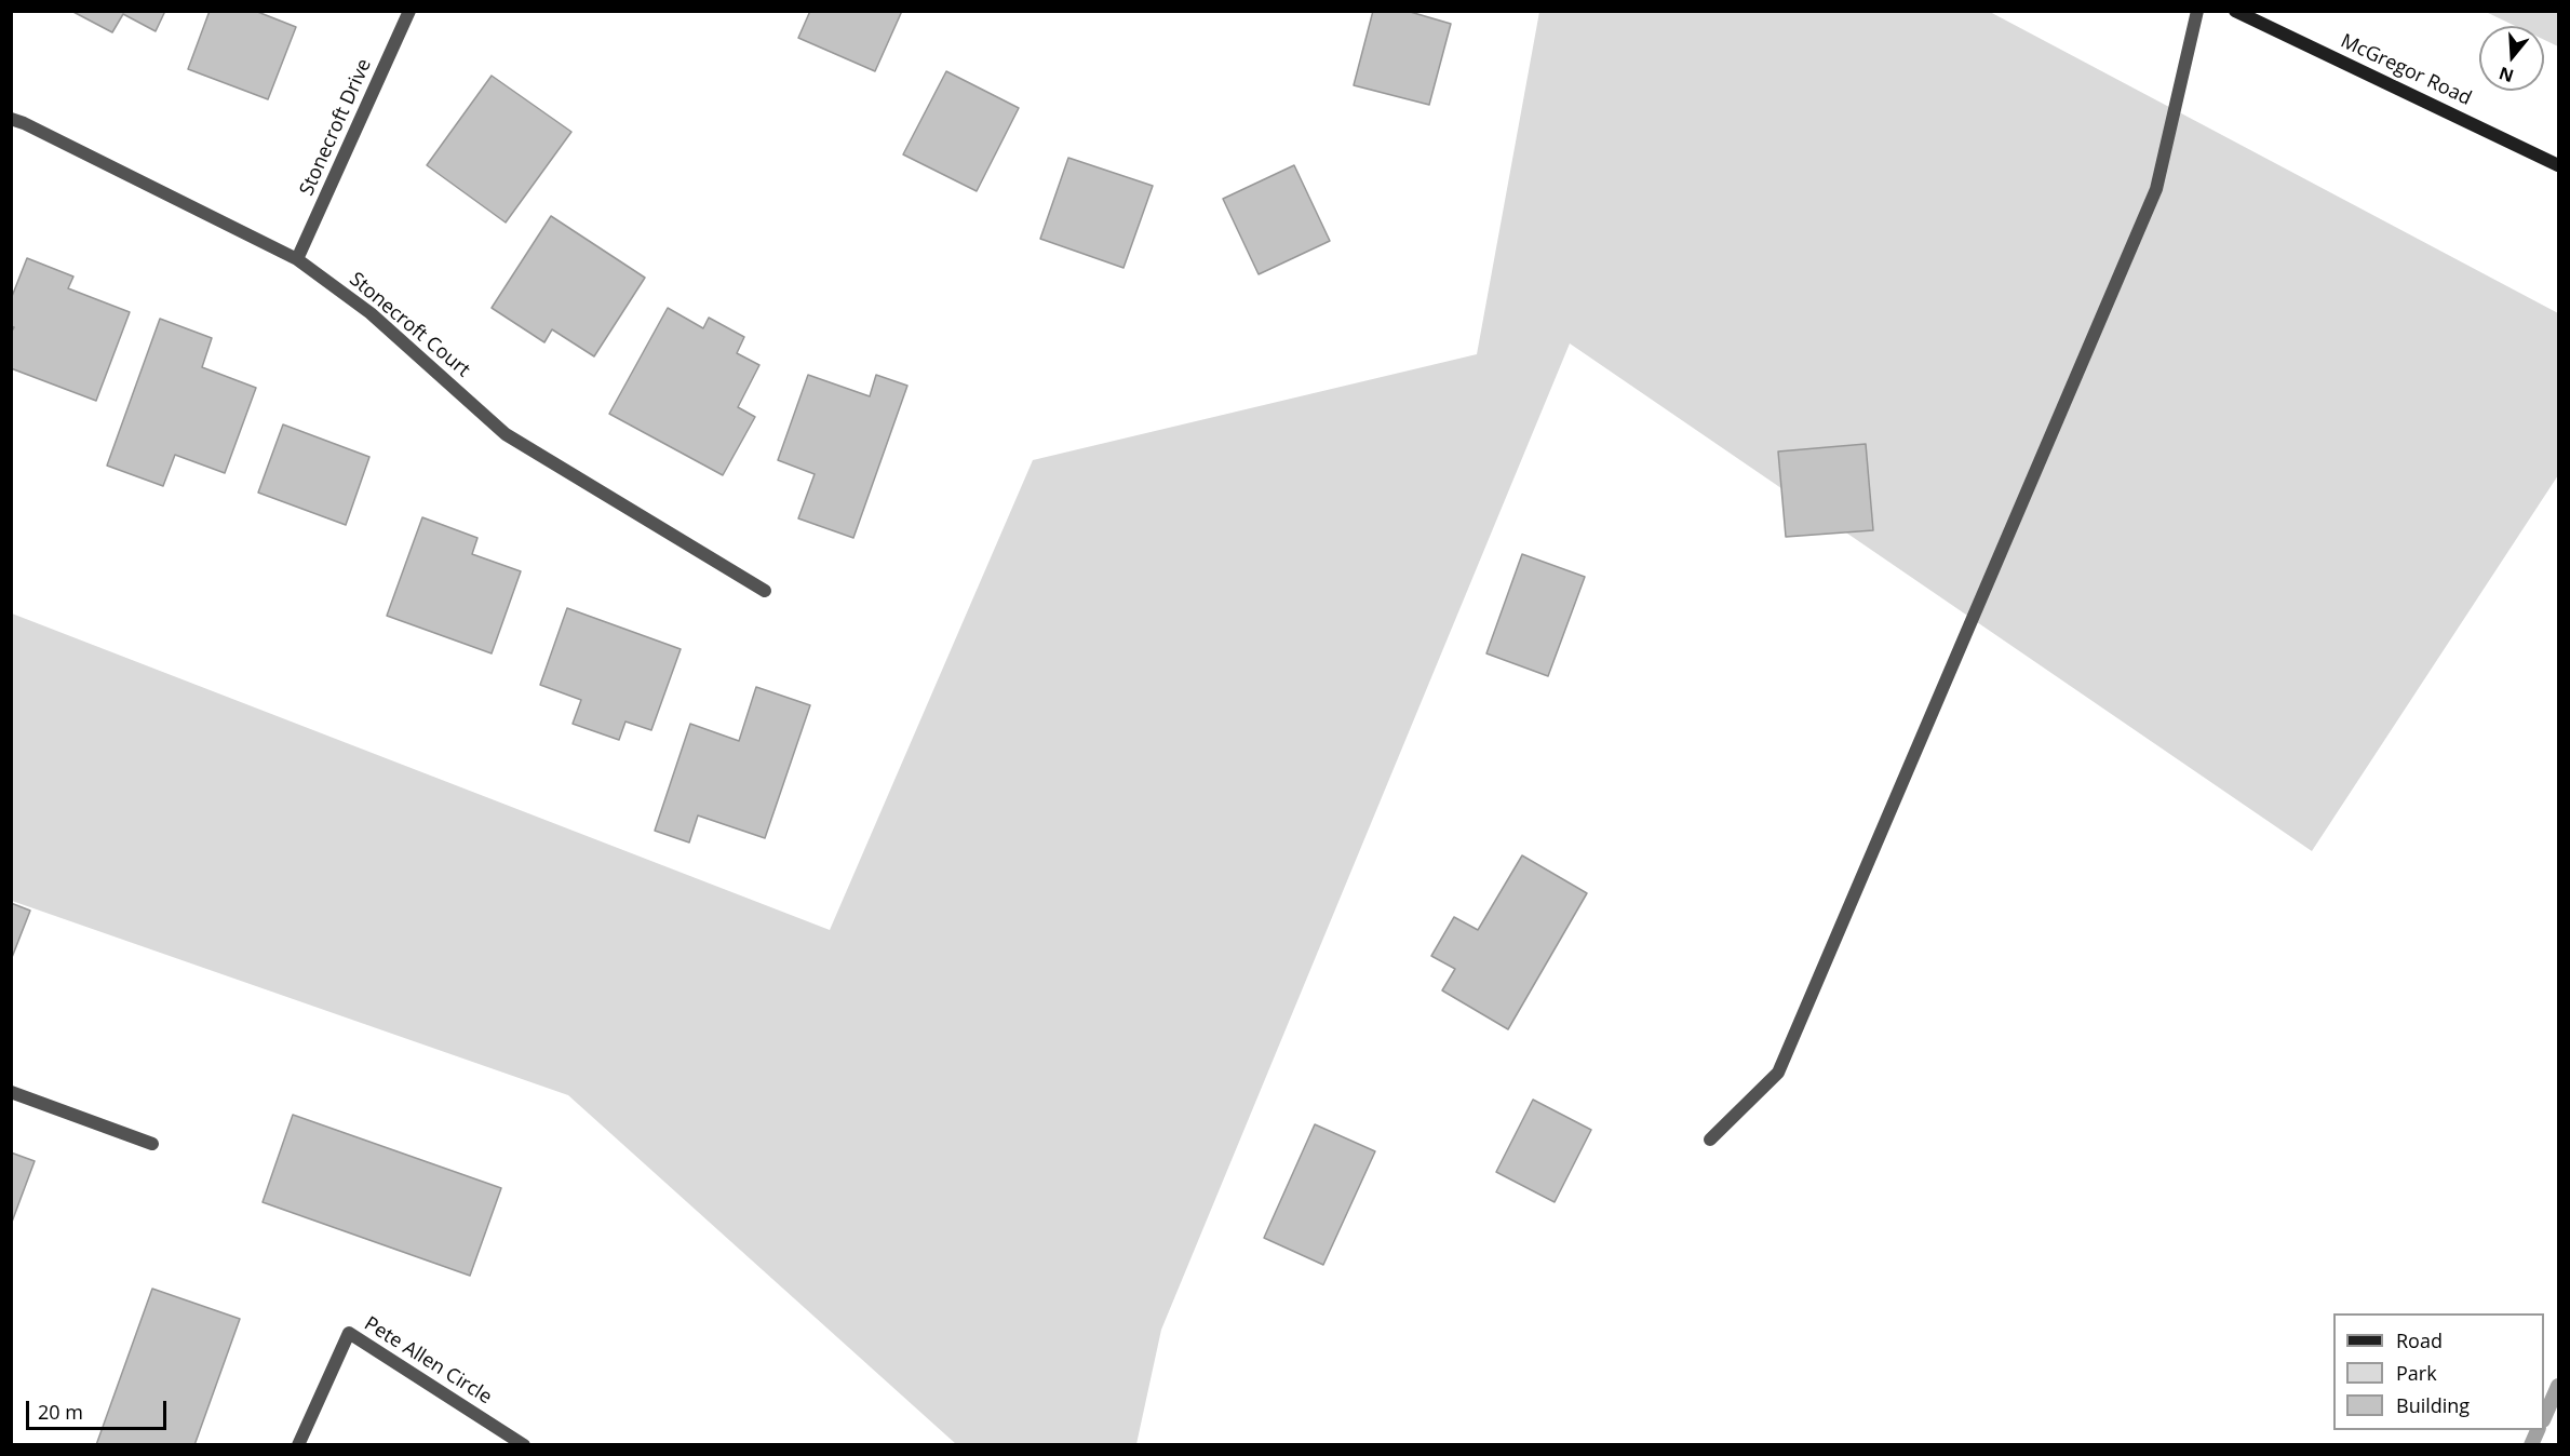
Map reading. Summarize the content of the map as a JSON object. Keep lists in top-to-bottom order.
{
  "streets": {
    "street": [
      "McGregor Road",
      "Stonecroft Drive",
      "Stonecroft Court",
      "Pete Allen Circle"
    ]
  },
  "crossings": [
    ["Stonecroft Drive", "Stonecroft Court"]
  ],
  "legend": ["Road", "Park", "Building"],
  "scale_bar": "20 m",
  "north": "bottom"
}
